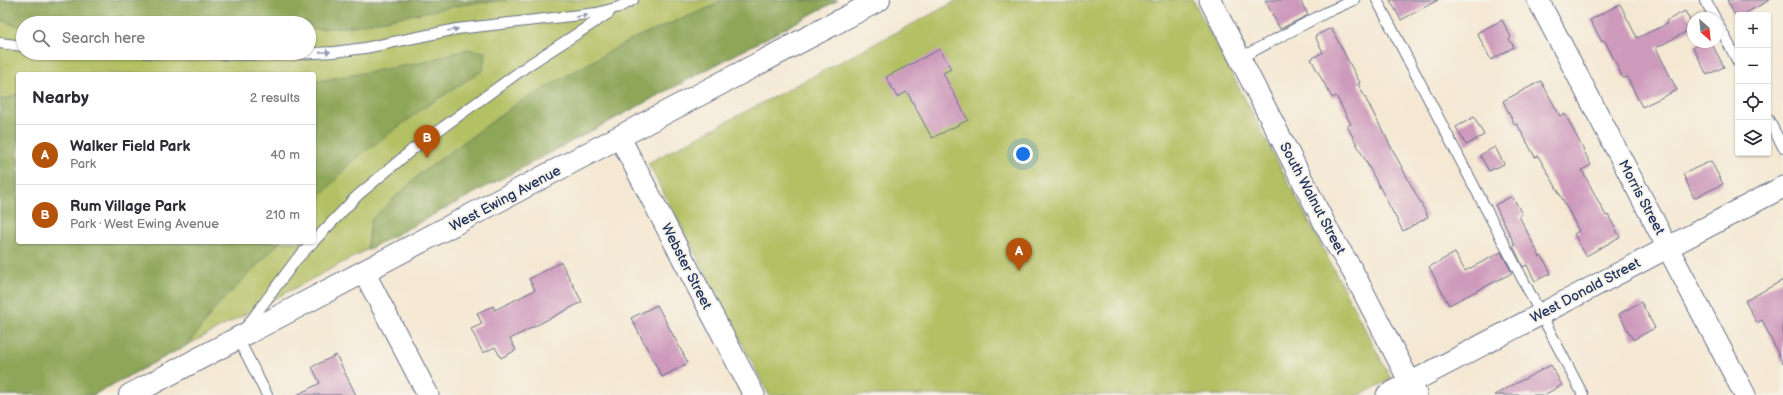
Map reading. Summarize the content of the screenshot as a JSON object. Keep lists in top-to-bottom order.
{
  "streets": {
    "street": [
      "Morris Street",
      "West Ewing Avenue",
      "South Walnut Street",
      "Webster Street",
      "West Donald Street"
    ]
  },
  "crossings": [
    ["Morris Street", "West Donald Street"],
    ["West Ewing Avenue", "Webster Street"],
    ["South Walnut Street", "West Donald Street"]
  ],
  "north": "bottom right",
  "page": {
    "map_buttons": ["+", "−"],
    "search": "Search here",
    "heading": ["Nearby", "2 results"],
    "list": [
      {
        "mark": "A",
        "name": "Walker Field Park",
        "note": "Park",
        "value": "40 m"
      },
      {
        "mark": "B",
        "name": "Rum Village Park",
        "note": "Park · West Ewing Avenue",
        "value": "210 m"
      }
    ],
    "pins": ["B", "A"]
  }
}
